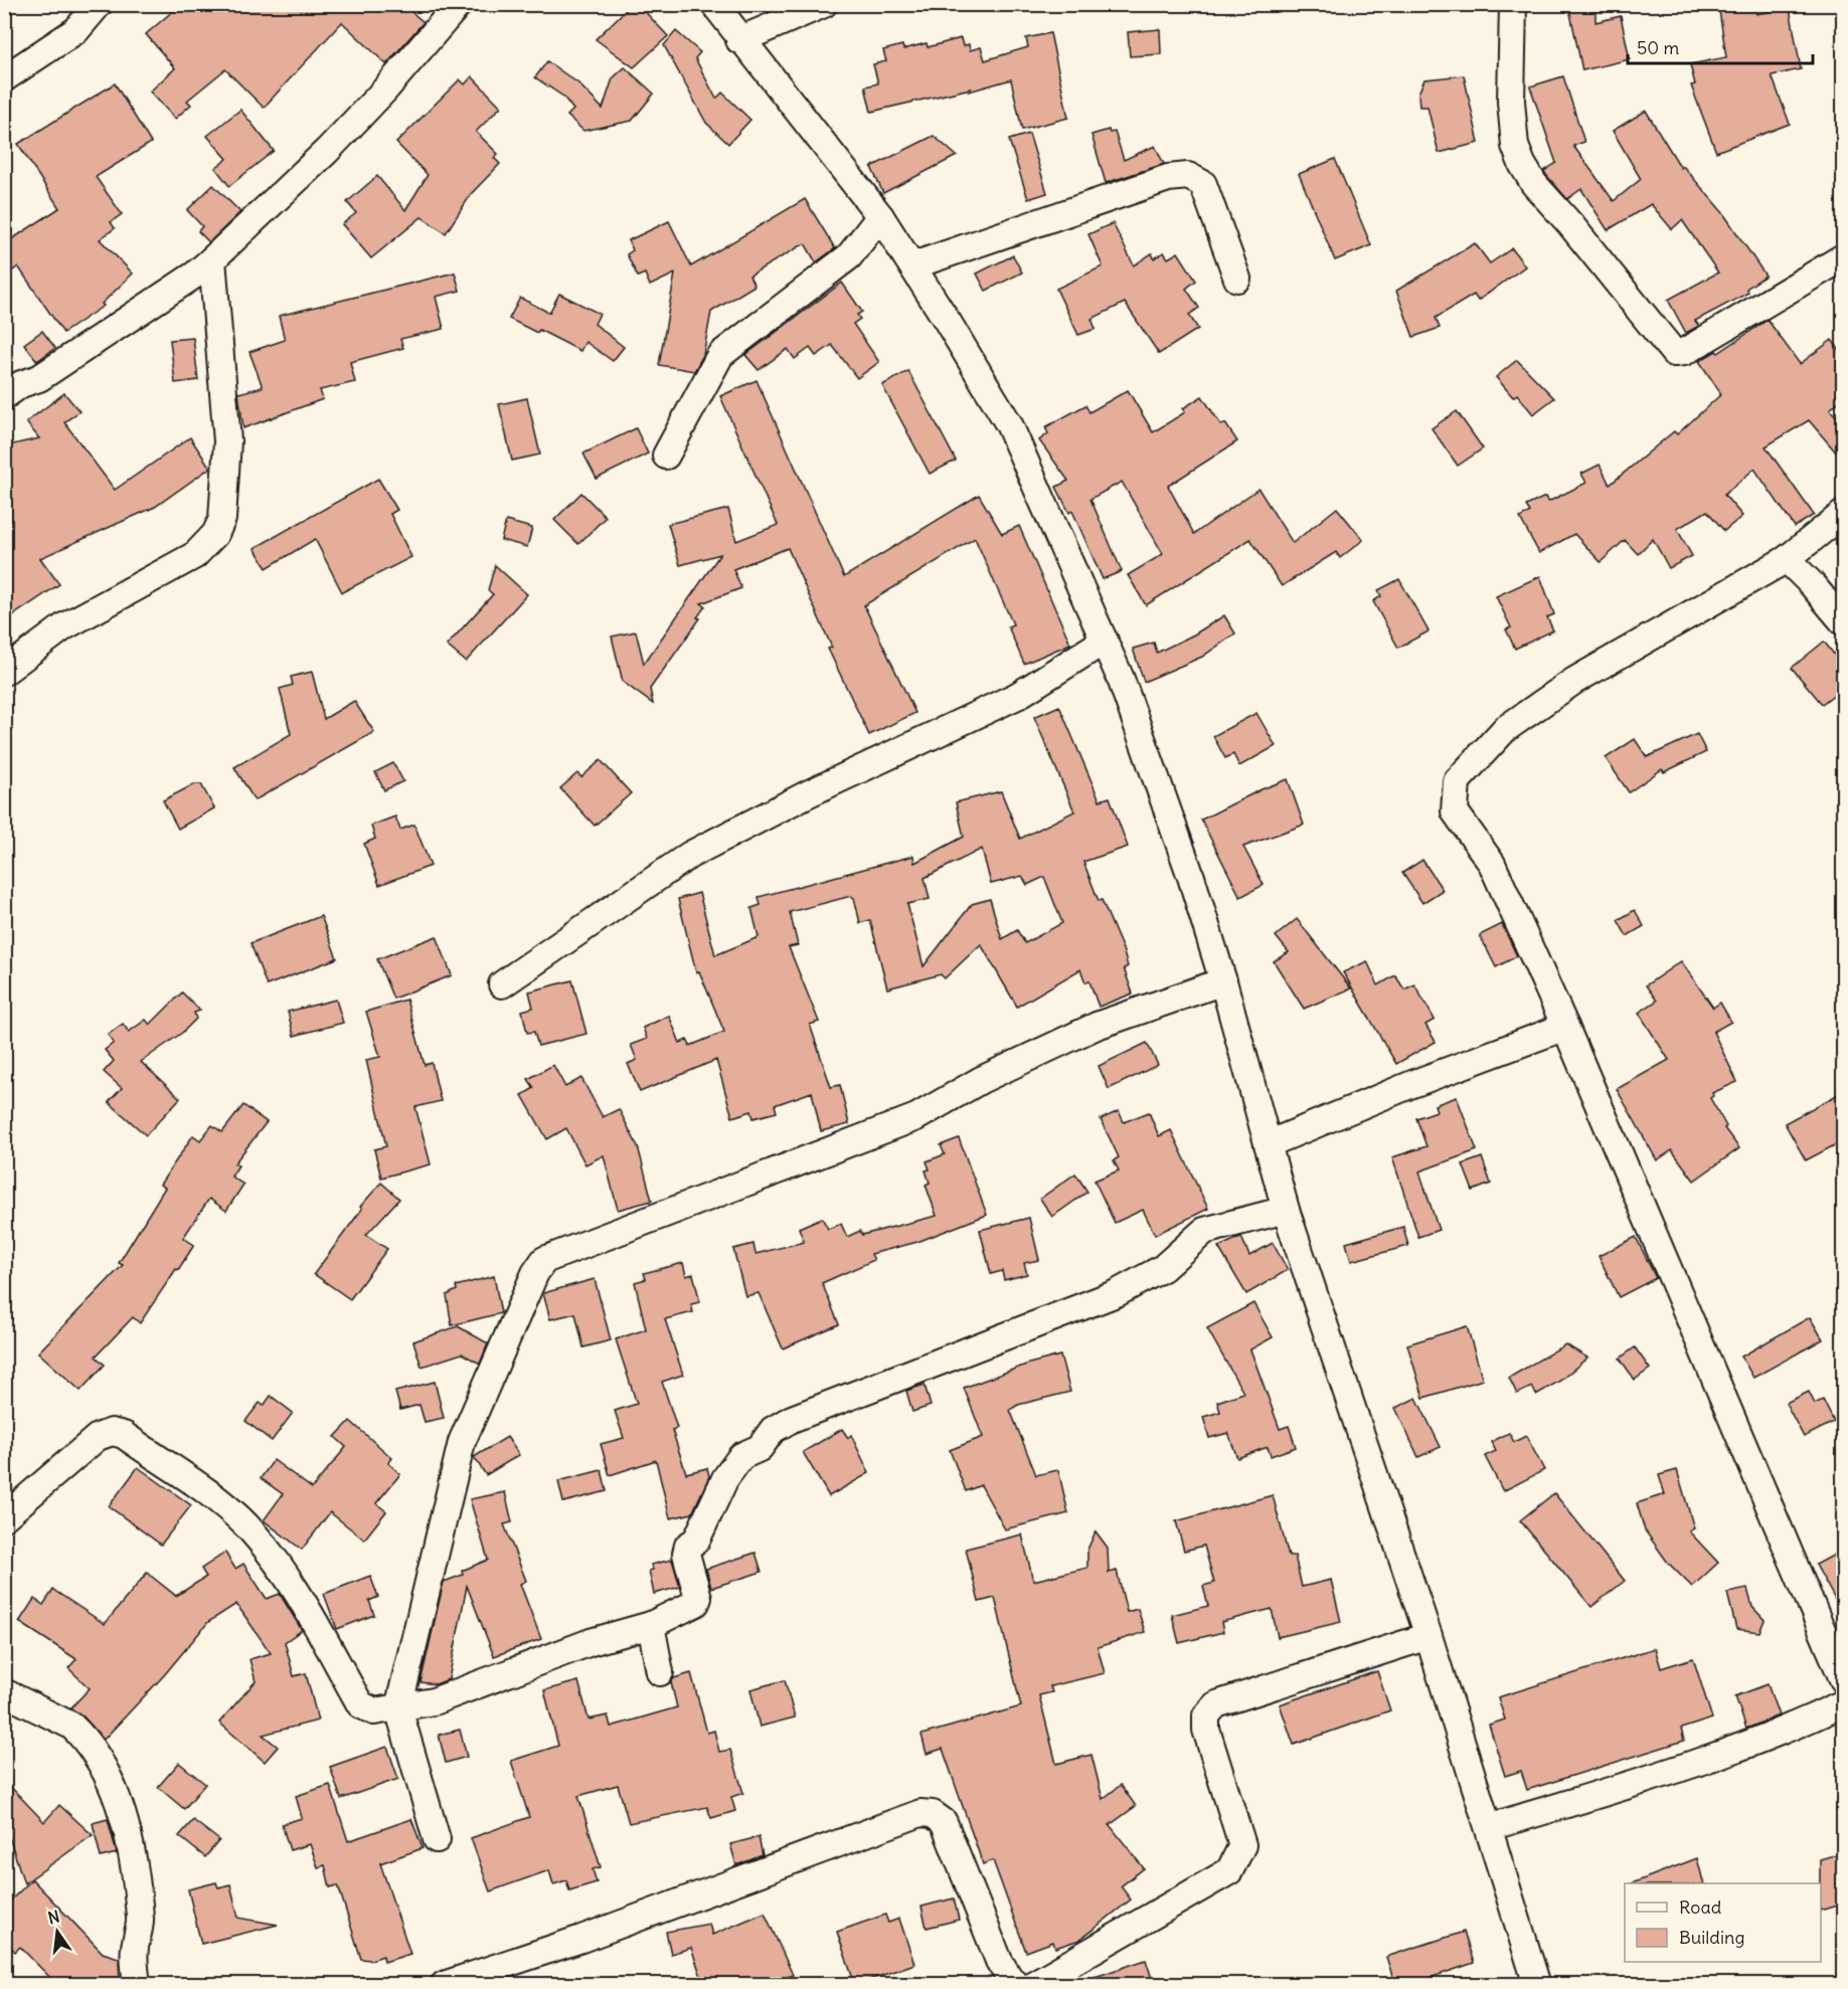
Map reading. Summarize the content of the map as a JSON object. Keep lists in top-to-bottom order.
{
  "legend": ["Road", "Building"],
  "scale_bar": "50 m",
  "north": "top"
}
